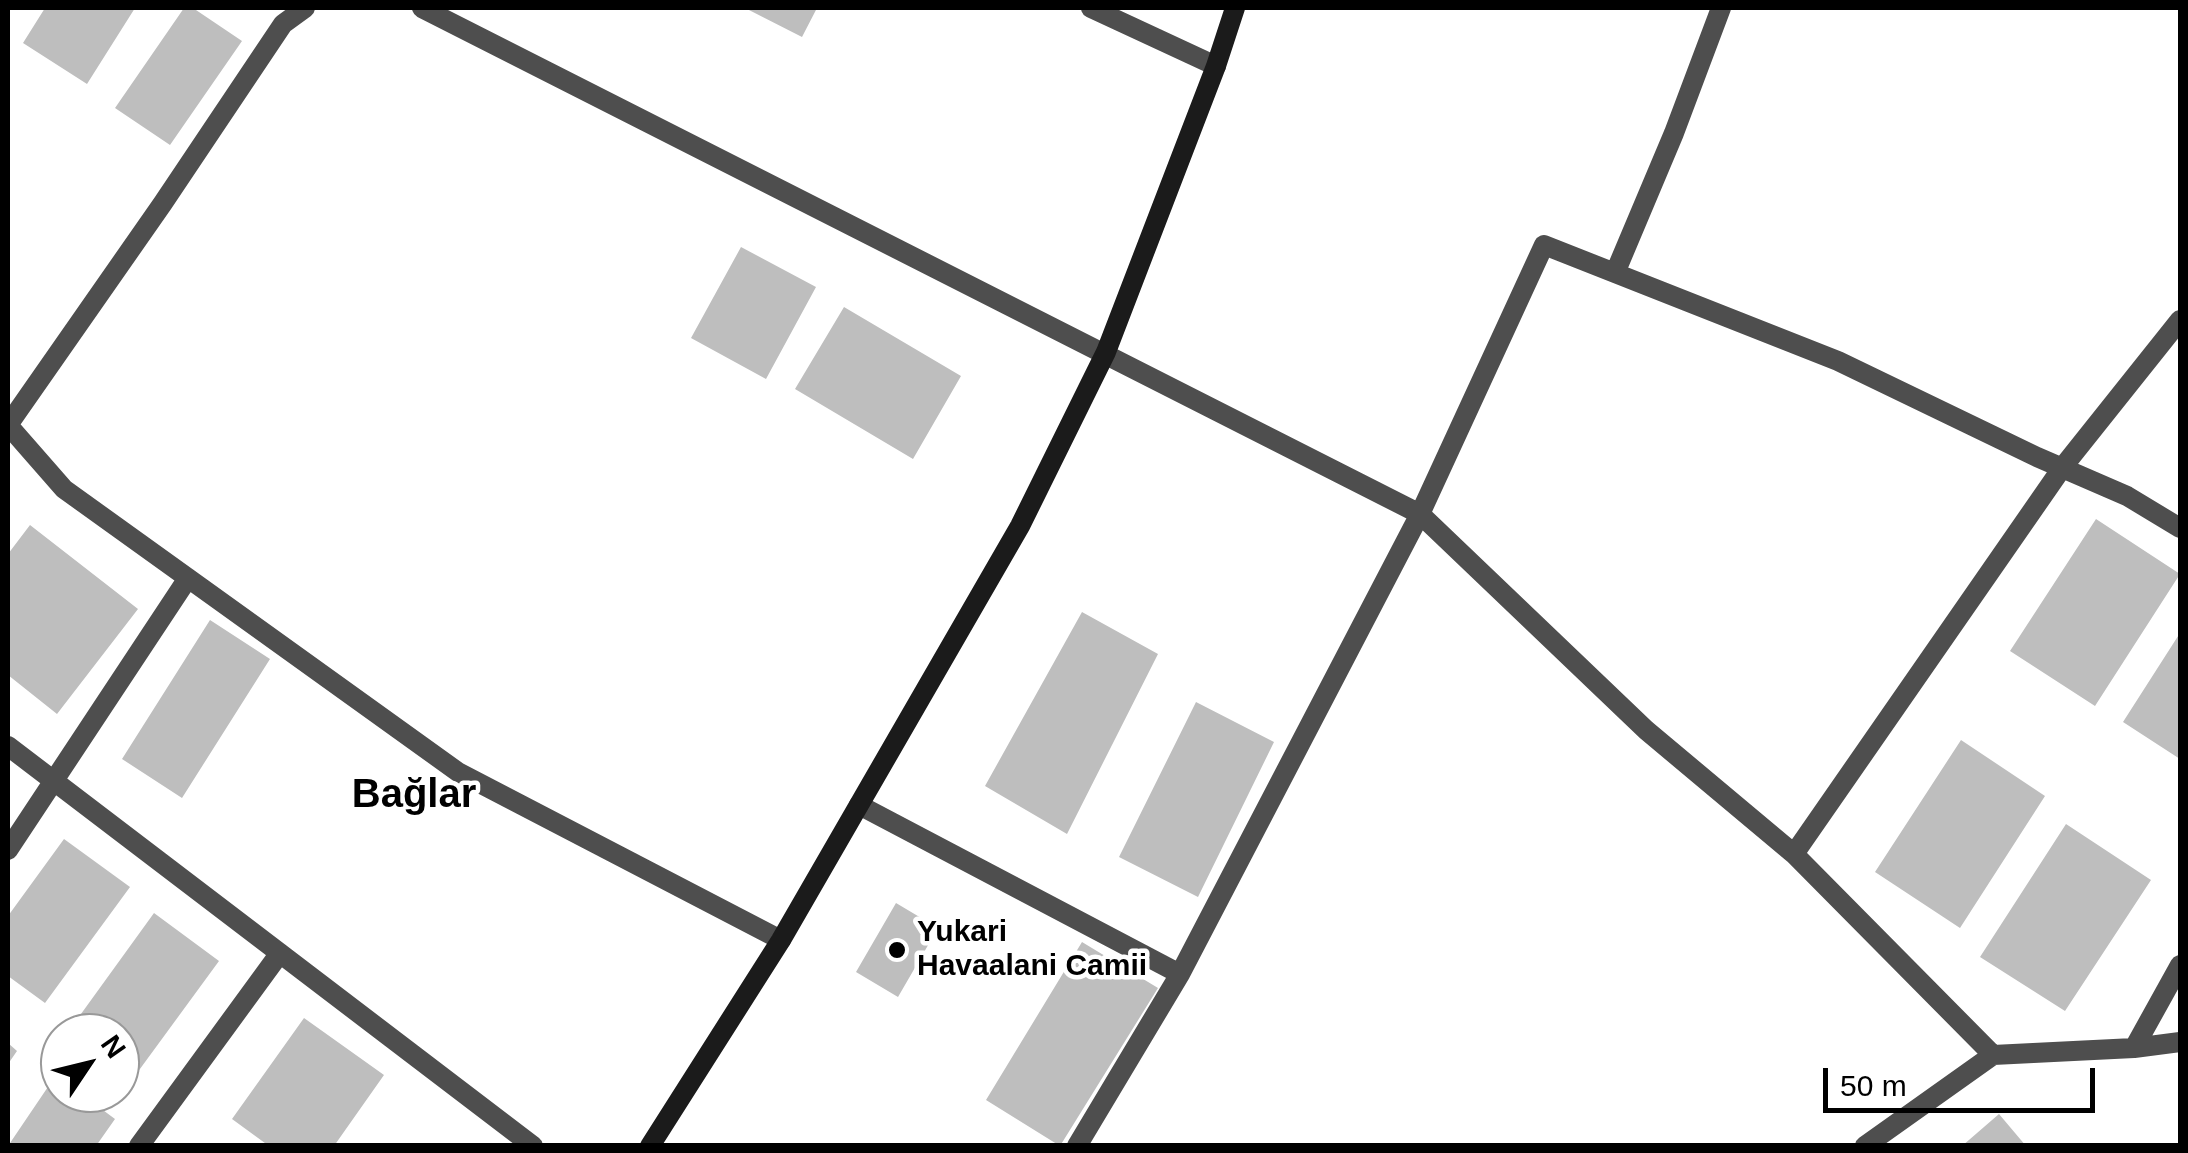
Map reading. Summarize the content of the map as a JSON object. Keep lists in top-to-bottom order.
{
  "districts": ["Bağlar"],
  "places": ["Yukari Havaalani Camii"],
  "scale_bar": "50 m",
  "north": "top right"
}
